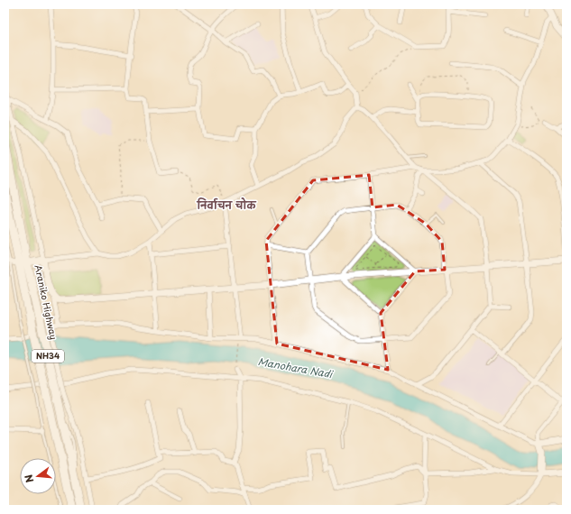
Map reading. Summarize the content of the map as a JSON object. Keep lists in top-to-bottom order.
{
  "streets": {
    "highway": ["Araniko Highway", "NH34"]
  },
  "districts": ["निर्वाचन चोक"],
  "water": ["Manohara Nadi"],
  "north": "left"
}
